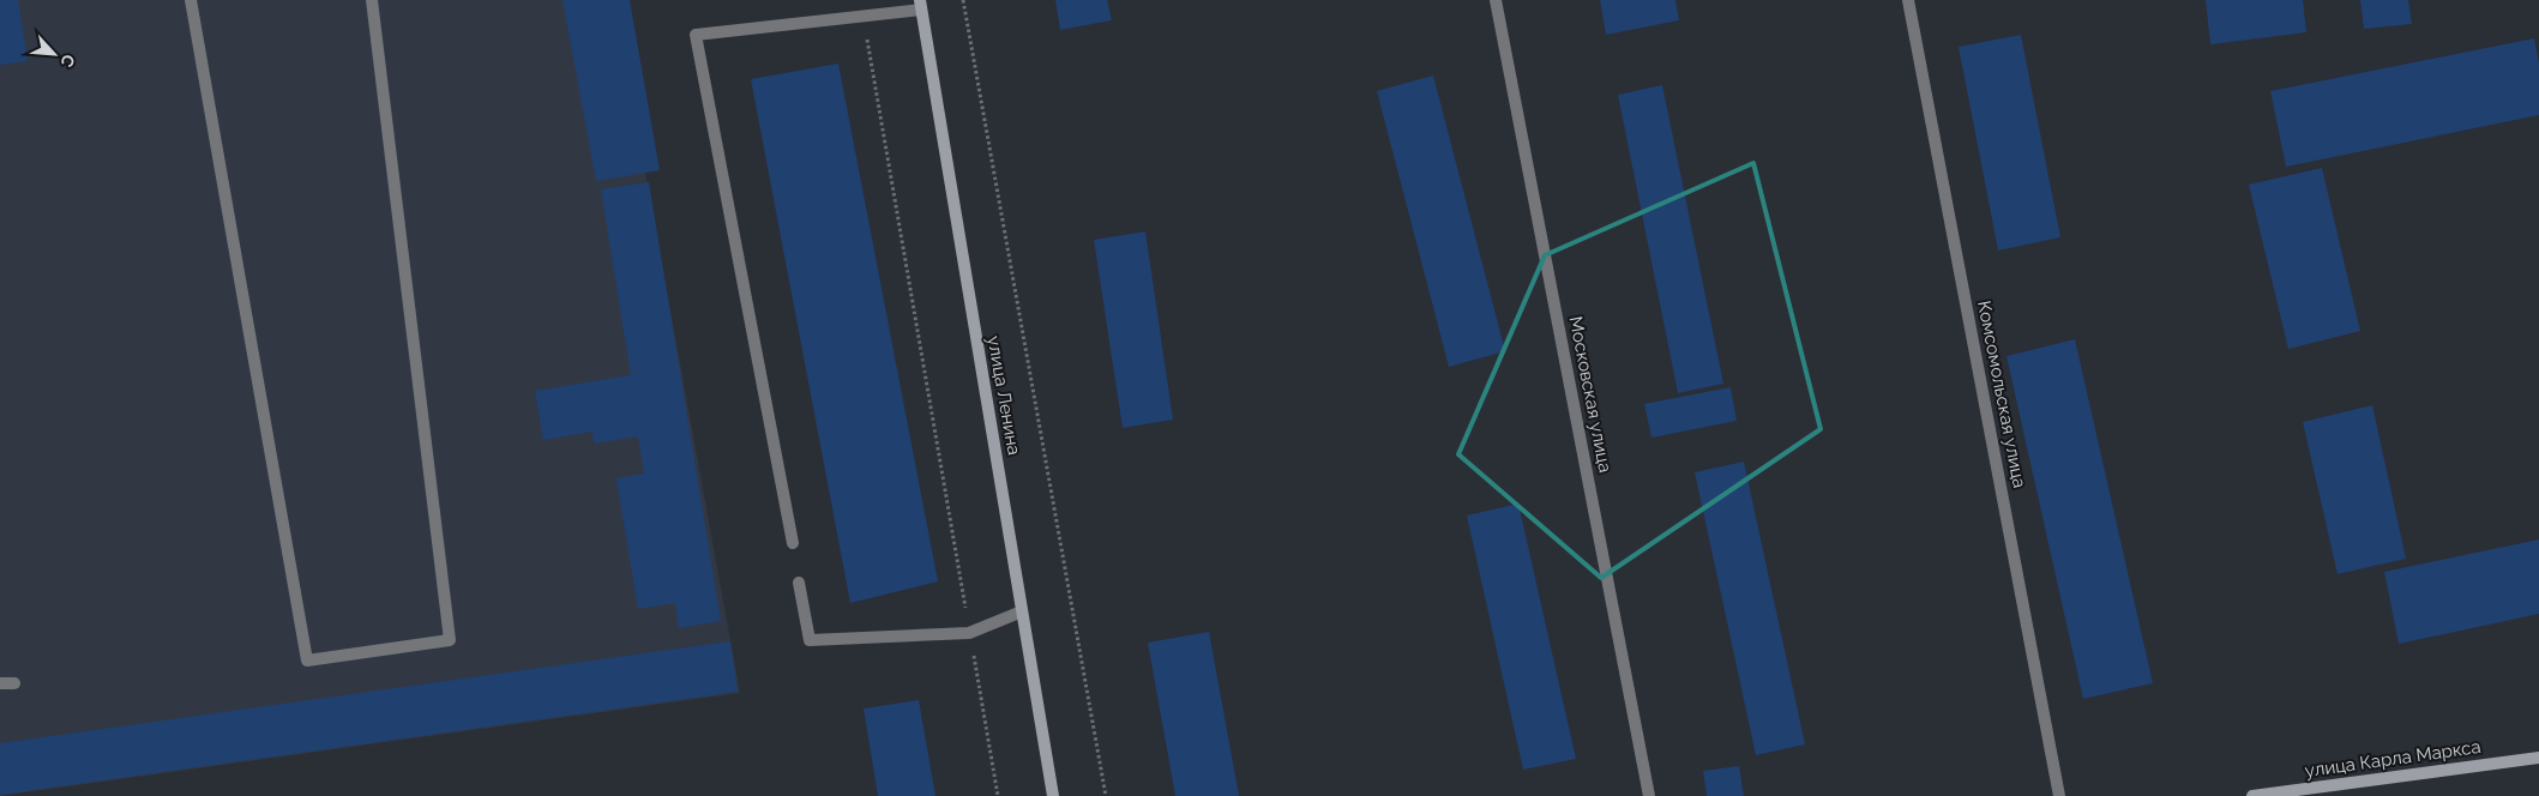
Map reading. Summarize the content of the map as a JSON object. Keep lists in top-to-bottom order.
{
  "streets": {
    "main road": ["улица Ленина", "улица Карла Маркса"],
    "street": ["Московская улица", "Комсомольская улица"]
  },
  "north": "bottom right"
}
